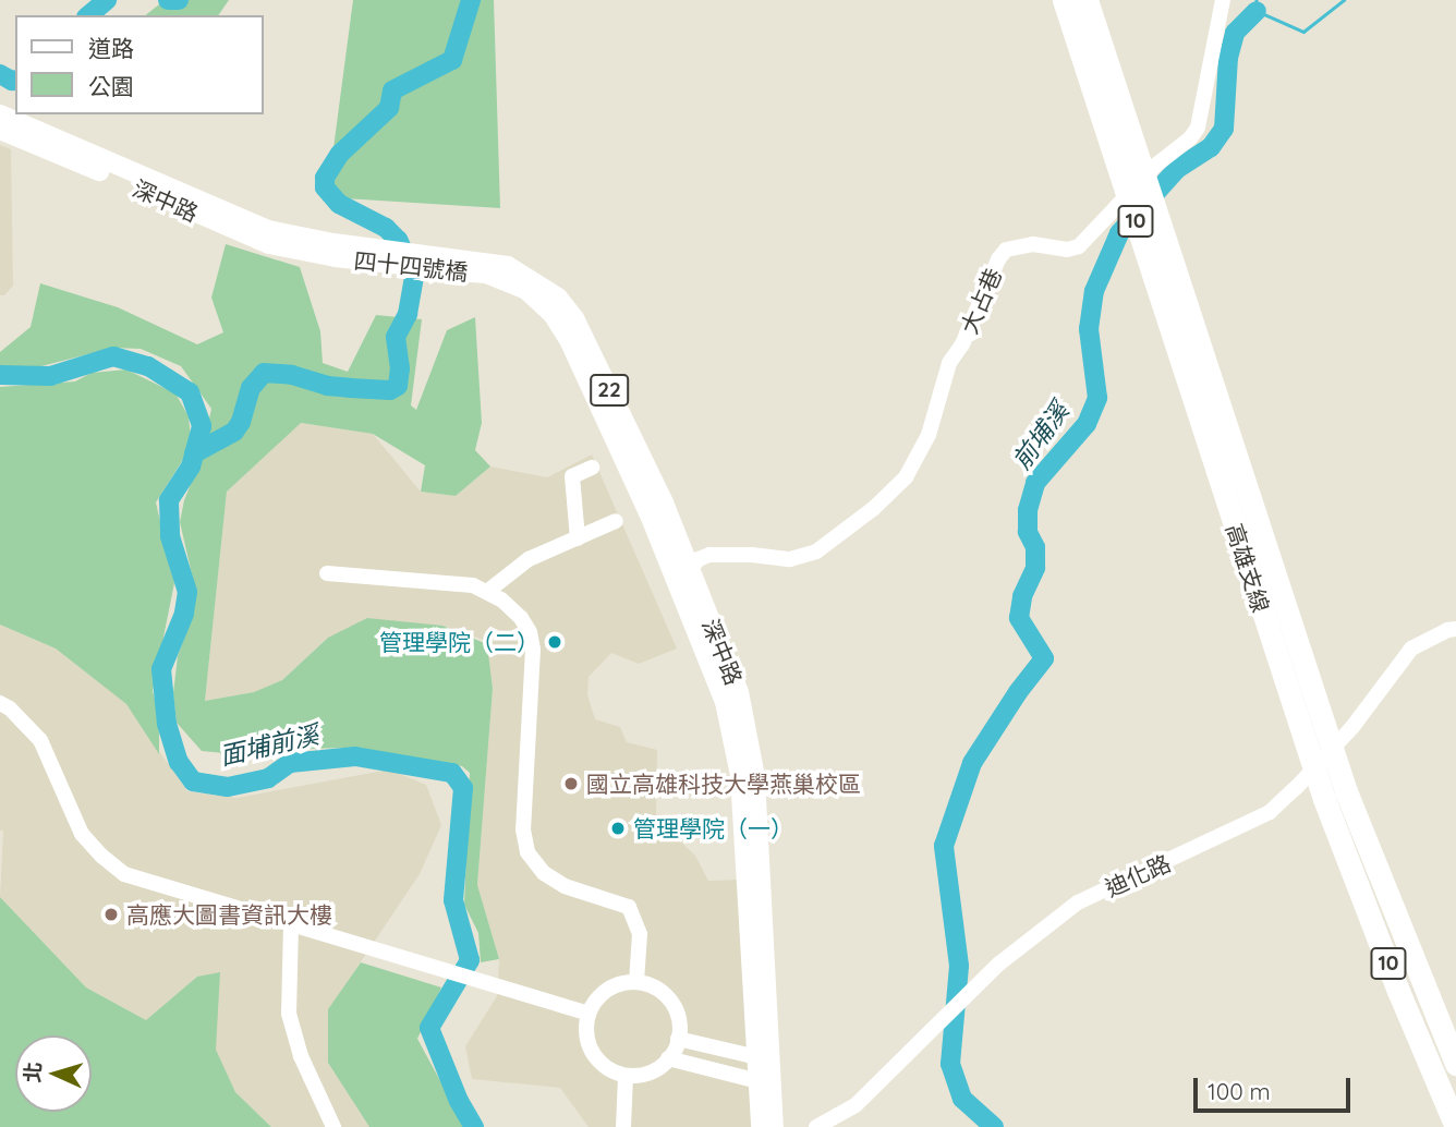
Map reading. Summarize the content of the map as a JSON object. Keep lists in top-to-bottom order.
{
  "streets": {
    "highway": ["10", "高雄支線"],
    "main road": ["深中路", "四十四號橋", "22"],
    "street": ["大占巷", "迪化路"]
  },
  "crossings": [
    ["深中路", "四十四號橋"],
    ["深中路", "大占巷"]
  ],
  "water": ["前埔溪", "面埔前溪"],
  "places": [
    "管理學院（二）",
    "國立高雄科技大學燕巢校區",
    "管理學院（一）",
    "高應大圖書資訊大樓"
  ],
  "legend": ["道路", "公園"],
  "scale_bar": "100 m",
  "north": "left"
}
